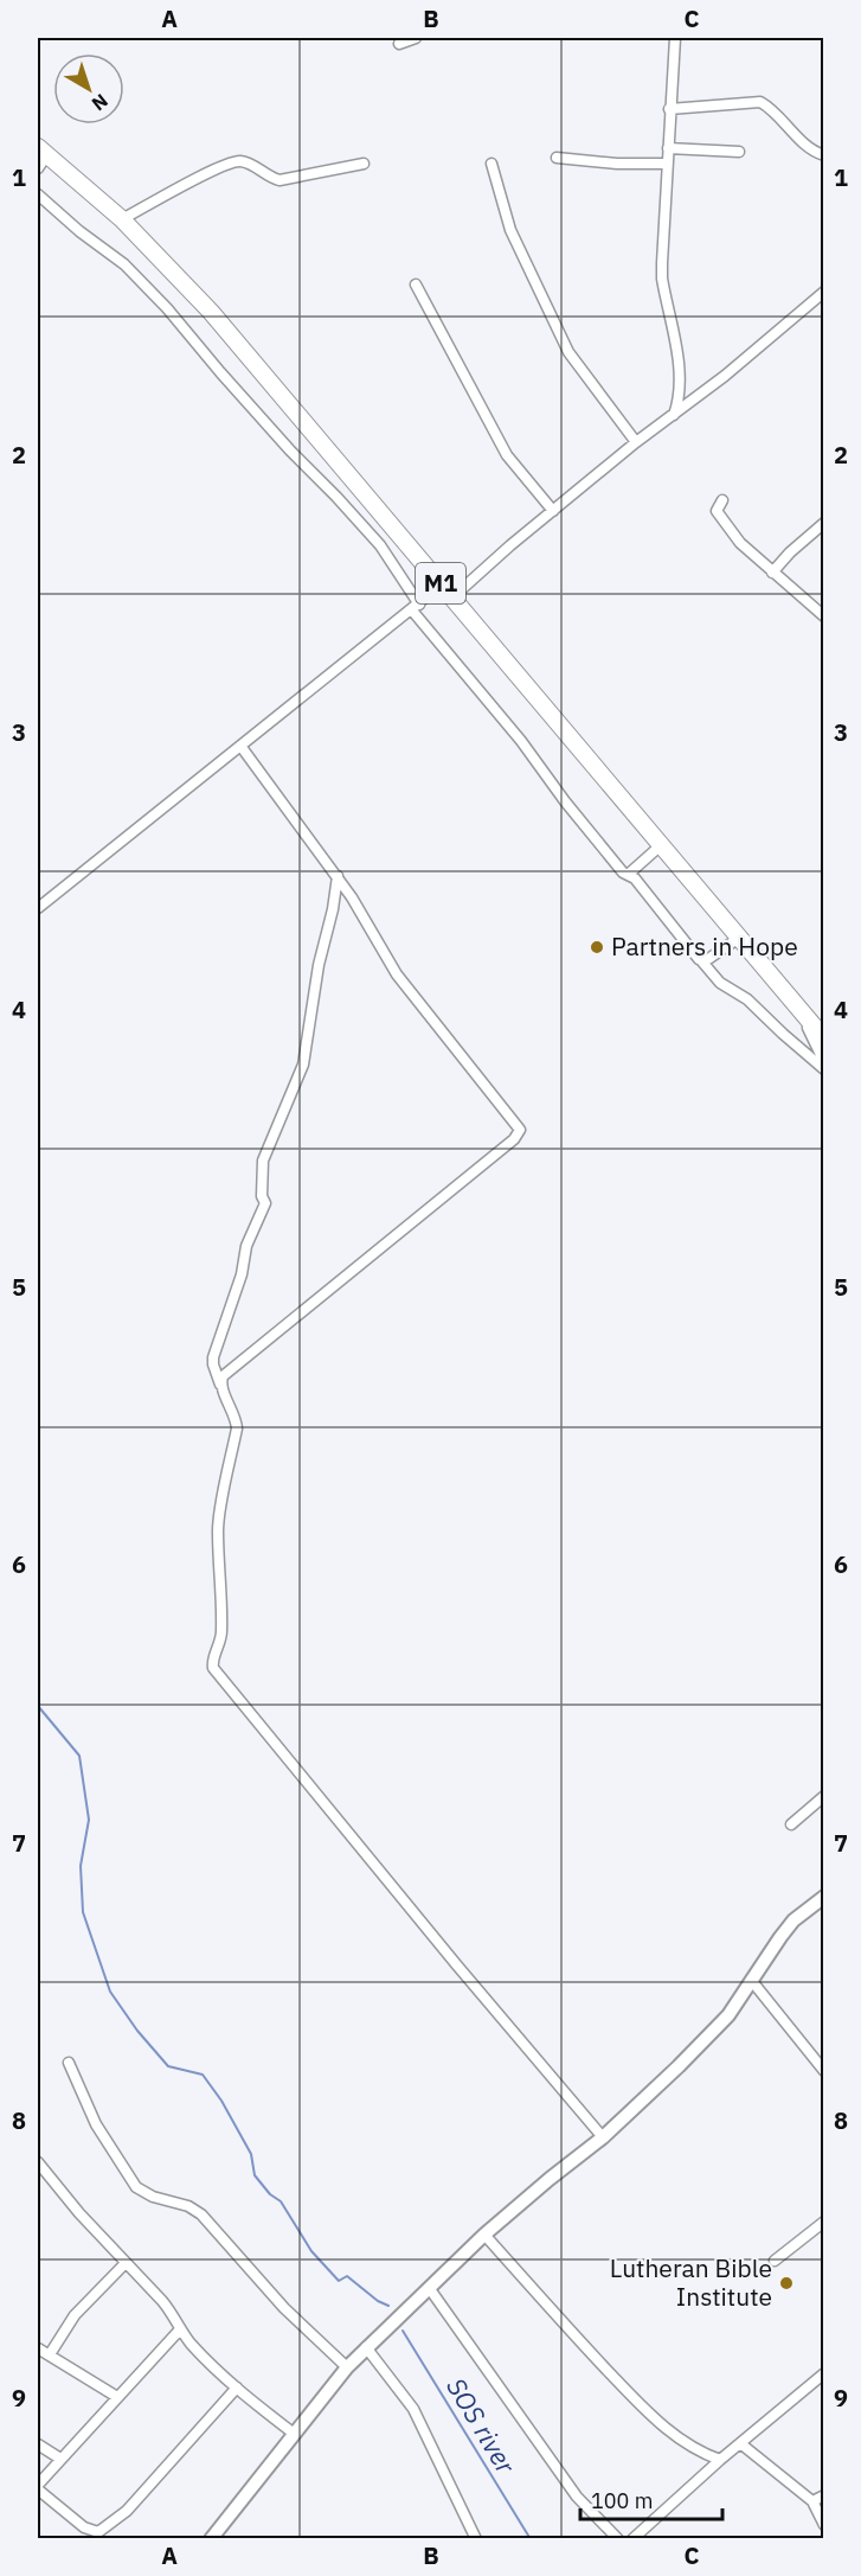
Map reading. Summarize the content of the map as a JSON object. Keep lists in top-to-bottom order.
{
  "streets": {
    "highway": ["M1"]
  },
  "water": ["SOS river"],
  "places": ["Partners in Hope", "Lutheran Bible Institute"],
  "scale_bar": "100 m",
  "north": "bottom right",
  "grid": {
    "columns": ["A", "B", "C"],
    "rows": [
      "1",
      "2",
      "3",
      "4",
      "5",
      "6",
      "7",
      "8",
      "9"
    ]
  }
}
